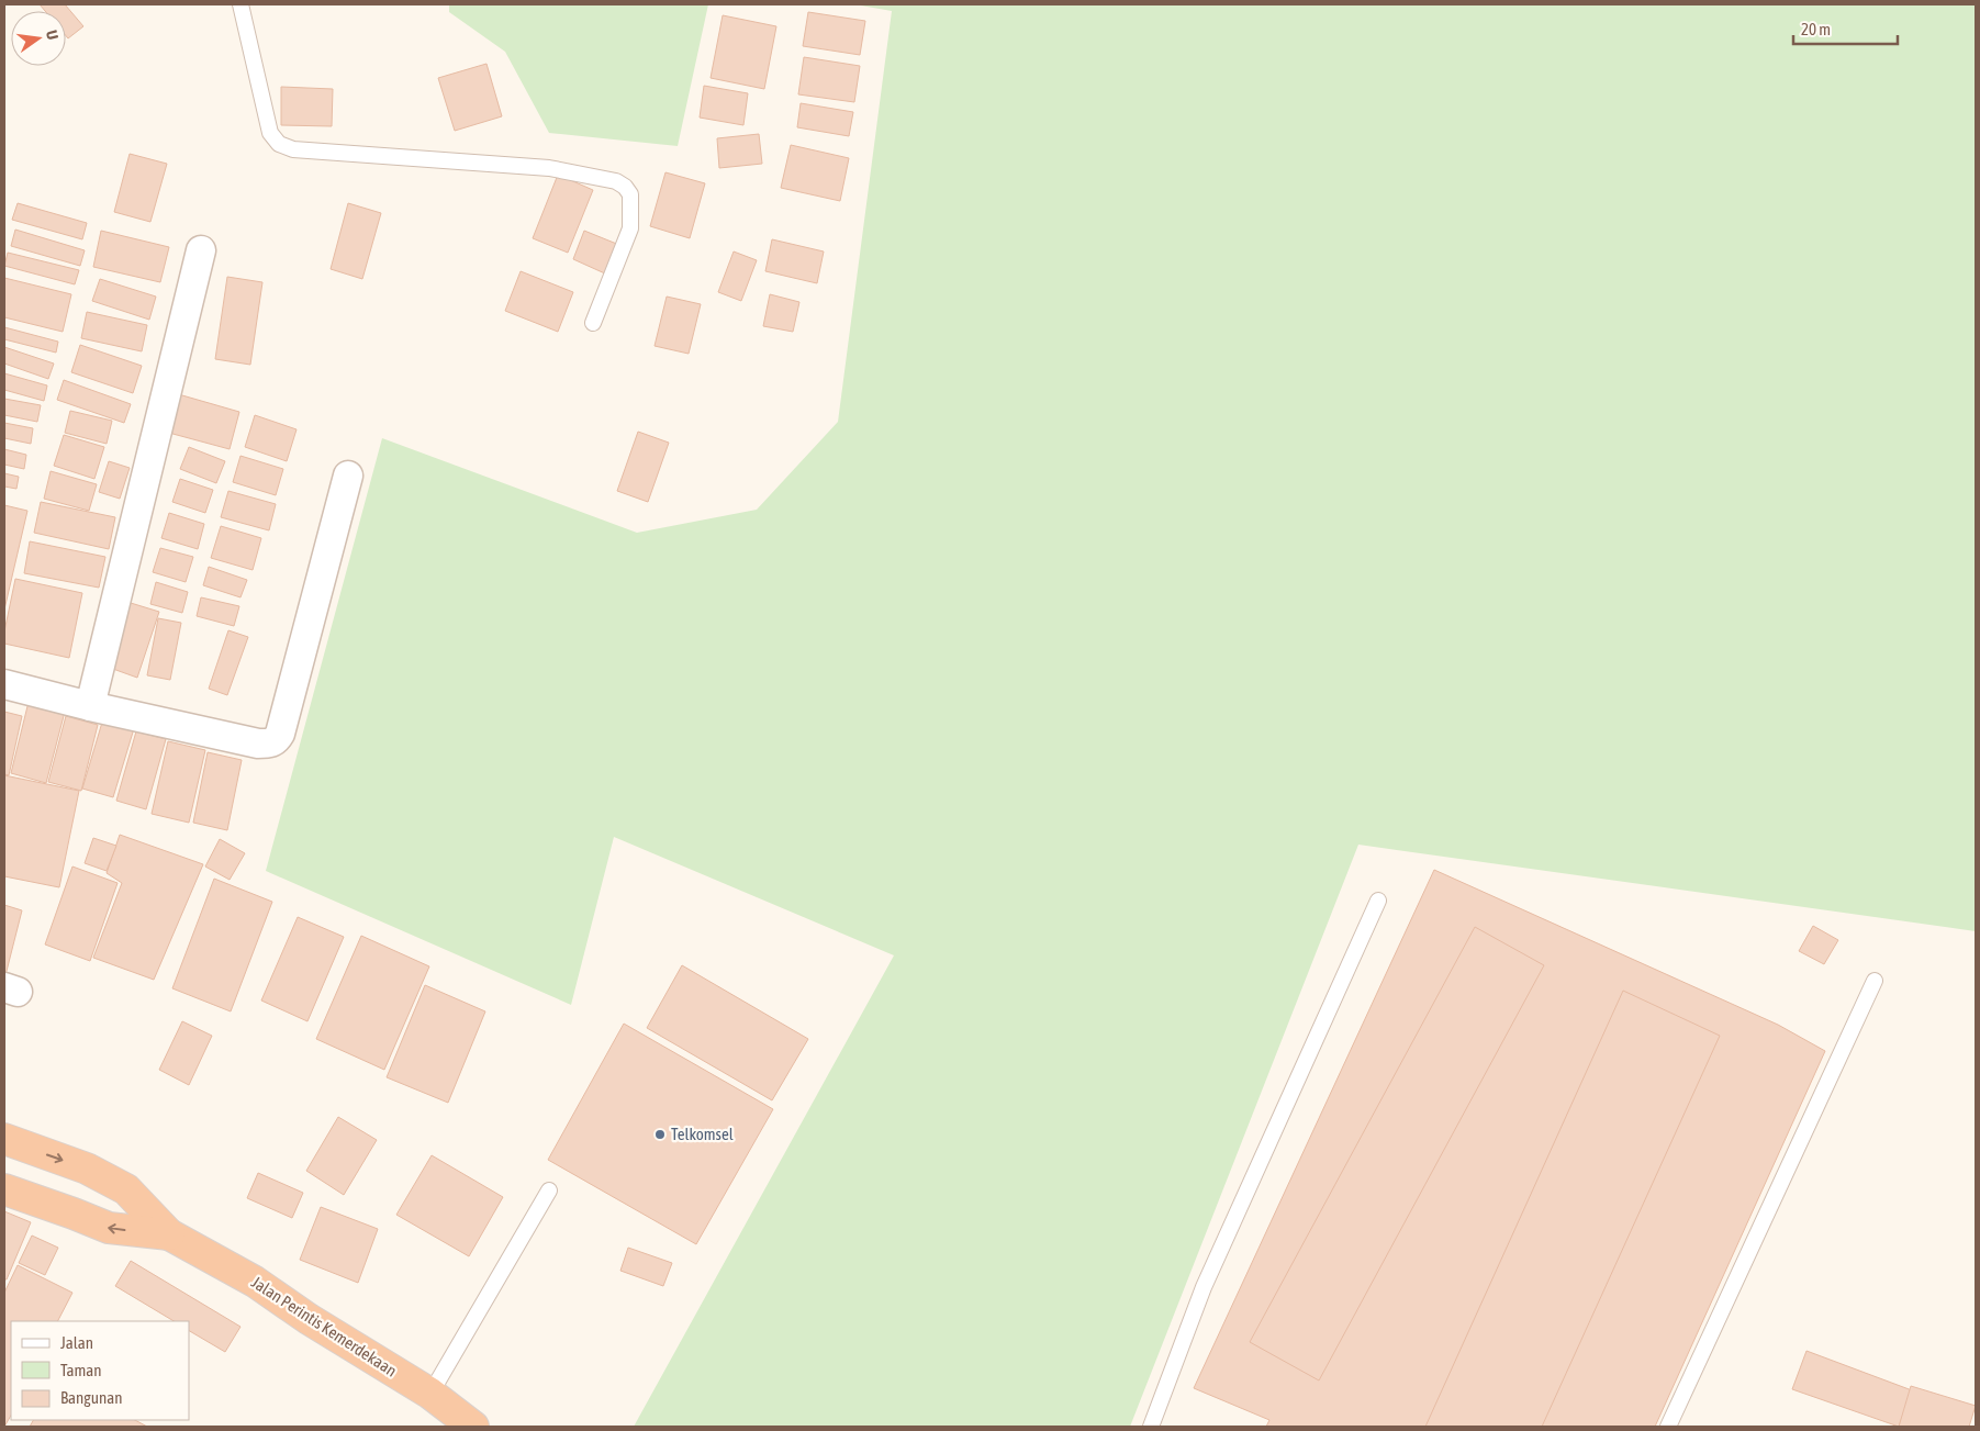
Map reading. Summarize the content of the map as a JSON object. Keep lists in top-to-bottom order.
{
  "streets": {
    "highway": ["Jalan Perintis Kemerdekaan"]
  },
  "places": ["Telkomsel"],
  "legend": ["Jalan", "Taman", "Bangunan"],
  "scale_bar": "20 m",
  "north": "right"
}
